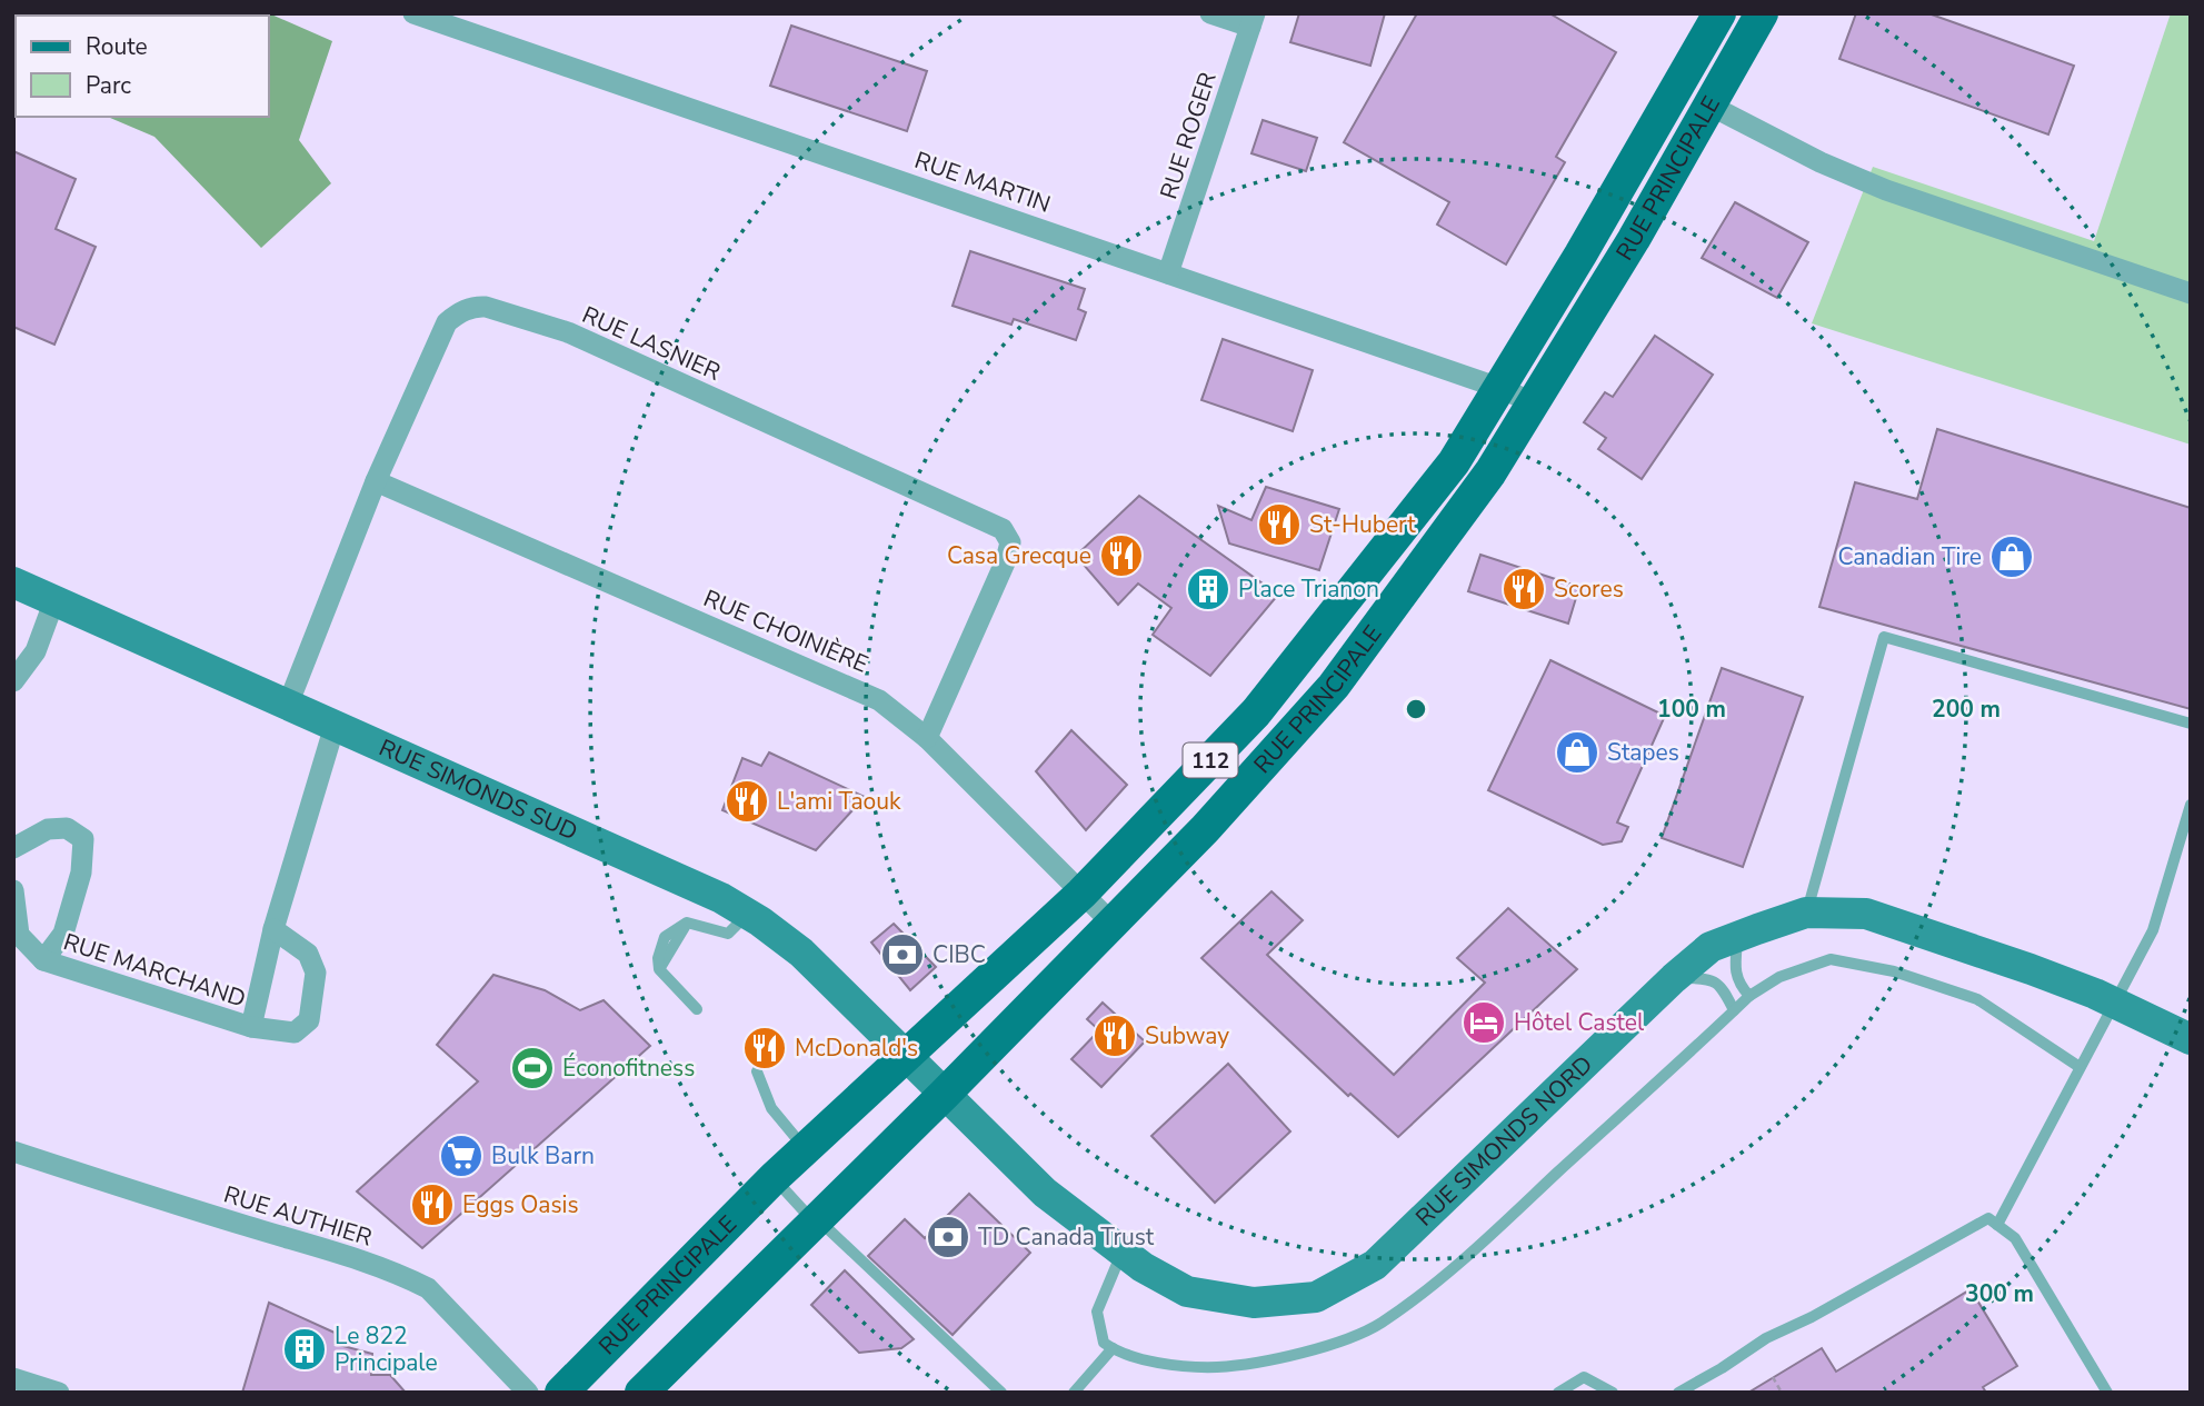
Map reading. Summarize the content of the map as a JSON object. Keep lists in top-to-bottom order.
{
  "streets": {
    "main road": ["RUE PRINCIPALE", "112"],
    "street": [
      "RUE ROGER",
      "RUE MARTIN",
      "RUE LASNIER",
      "RUE CHOINIÈRE",
      "RUE SIMONDS SUD",
      "RUE MARCHAND",
      "RUE SIMONDS NORD",
      "RUE AUTHIER"
    ]
  },
  "crossings": [
    ["RUE ROGER", "RUE MARTIN"],
    ["RUE PRINCIPALE", "RUE MARTIN"],
    ["RUE PRINCIPALE", "RUE CHOINIÈRE"],
    ["RUE PRINCIPALE", "RUE SIMONDS SUD"],
    ["RUE PRINCIPALE", "RUE SIMONDS NORD"],
    ["RUE LASNIER", "RUE CHOINIÈRE"],
    ["RUE LASNIER", "RUE SIMONDS SUD"],
    ["RUE SIMONDS SUD", "RUE MARCHAND"],
    ["RUE SIMONDS SUD", "RUE SIMONDS NORD"]
  ],
  "places": {
    "restaurant": [
      "St-Hubert",
      "Casa Grecque",
      "Scores",
      "L'ami Taouk",
      "Subway",
      "McDonald's",
      "Eggs Oasis"
    ],
    "shop": ["Canadian Tire", "Stapes"],
    "building": ["Place Trianon", "Le 822 Principale"],
    "bank": ["CIBC", "TD Canada Trust"],
    "hotel": ["Hôtel Castel"],
    "sports": ["Éconofitness"],
    "supermarket": ["Bulk Barn"]
  },
  "legend": ["Route", "Parc"],
  "rings": ["100 m", "200 m", "300 m"]
}
